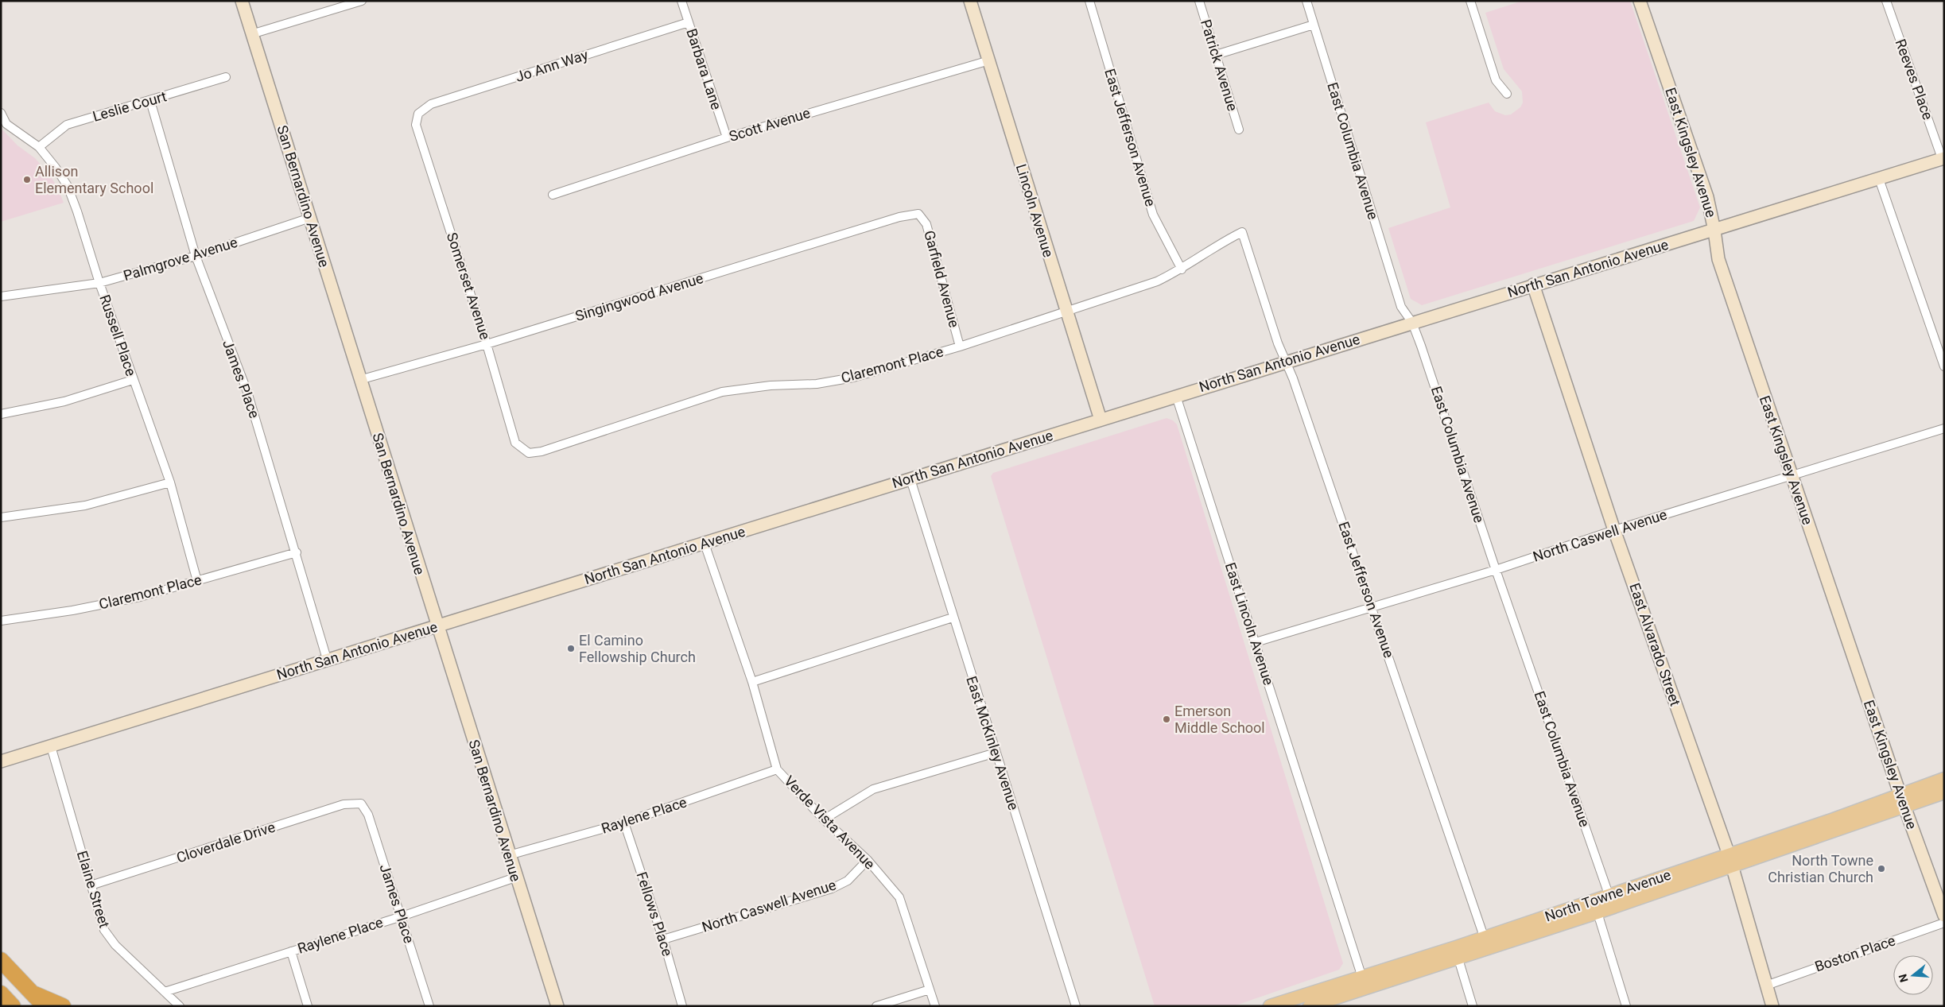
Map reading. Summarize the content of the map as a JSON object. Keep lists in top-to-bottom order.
{
  "streets": {
    "main road": [
      "East Kingsley Avenue",
      "San Bernardino Avenue",
      "Lincoln Avenue",
      "North San Antonio Avenue",
      "East Alvarado Street",
      "North Towne Avenue"
    ],
    "street": [
      "Patrick Avenue",
      "Jo Ann Way",
      "Barbara Lane",
      "Reeves Place",
      "Leslie Court",
      "Scott Avenue",
      "East Jefferson Avenue",
      "East Columbia Avenue",
      "Palmgrove Avenue",
      "Garfield Avenue",
      "Somerset Avenue",
      "Singingwood Avenue",
      "Russell Place",
      "Claremont Place",
      "James Place",
      "North Caswell Avenue",
      "East Lincoln Avenue",
      "East McKinley Avenue",
      "Raylene Place",
      "Verde Vista Avenue",
      "Cloverdale Drive",
      "Elaine Street",
      "Fellows Place",
      "Boston Place"
    ]
  },
  "crossings": [
    ["Jo Ann Way", "Barbara Lane"],
    ["Jo Ann Way", "Somerset Avenue"],
    ["Barbara Lane", "Scott Avenue"],
    ["Reeves Place", "North San Antonio Avenue"],
    ["Leslie Court", "Russell Place"],
    ["Leslie Court", "James Place"],
    ["Scott Avenue", "Lincoln Avenue"],
    ["East Jefferson Avenue", "North San Antonio Avenue"],
    ["East Jefferson Avenue", "Claremont Place"],
    ["East Jefferson Avenue", "North Caswell Avenue"],
    ["East Jefferson Avenue", "North Towne Avenue"],
    ["East Columbia Avenue", "North San Antonio Avenue"],
    ["East Columbia Avenue", "North Caswell Avenue"],
    ["East Columbia Avenue", "North Towne Avenue"],
    ["East Kingsley Avenue", "North San Antonio Avenue"],
    ["East Kingsley Avenue", "North Caswell Avenue"],
    ["East Kingsley Avenue", "North Towne Avenue"],
    ["San Bernardino Avenue", "Palmgrove Avenue"],
    ["San Bernardino Avenue", "North San Antonio Avenue"],
    ["San Bernardino Avenue", "Singingwood Avenue"],
    ["San Bernardino Avenue", "Raylene Place"],
    ["Lincoln Avenue", "North San Antonio Avenue"],
    ["Lincoln Avenue", "Claremont Place"],
    ["Palmgrove Avenue", "Russell Place"],
    ["Palmgrove Avenue", "James Place"],
    ["North San Antonio Avenue", "James Place"],
    ["North San Antonio Avenue", "East Lincoln Avenue"],
    ["North San Antonio Avenue", "East Alvarado Street"],
    ["North San Antonio Avenue", "East McKinley Avenue"],
    ["North San Antonio Avenue", "Verde Vista Avenue"],
    ["North San Antonio Avenue", "Elaine Street"],
    ["Garfield Avenue", "Singingwood Avenue"],
    ["Garfield Avenue", "Claremont Place"],
    ["Somerset Avenue", "Singingwood Avenue"],
    ["Somerset Avenue", "Claremont Place"],
    ["Russell Place", "Claremont Place"],
    ["Claremont Place", "James Place"],
    ["James Place", "Raylene Place"],
    ["James Place", "Cloverdale Drive"],
    ["North Caswell Avenue", "East Lincoln Avenue"],
    ["North Caswell Avenue", "East Alvarado Street"],
    ["North Caswell Avenue", "Verde Vista Avenue"],
    ["North Caswell Avenue", "Fellows Place"],
    ["East Lincoln Avenue", "North Towne Avenue"],
    ["East Alvarado Street", "North Towne Avenue"],
    ["East Alvarado Street", "Boston Place"],
    ["Raylene Place", "Verde Vista Avenue"],
    ["Raylene Place", "Elaine Street"],
    ["Raylene Place", "Fellows Place"],
    ["Cloverdale Drive", "Elaine Street"]
  ],
  "places": [
    "Allison Elementary School",
    "El Camino Fellowship Church",
    "Emerson Middle School",
    "North Towne Christian Church"
  ],
  "north": "left"
}
